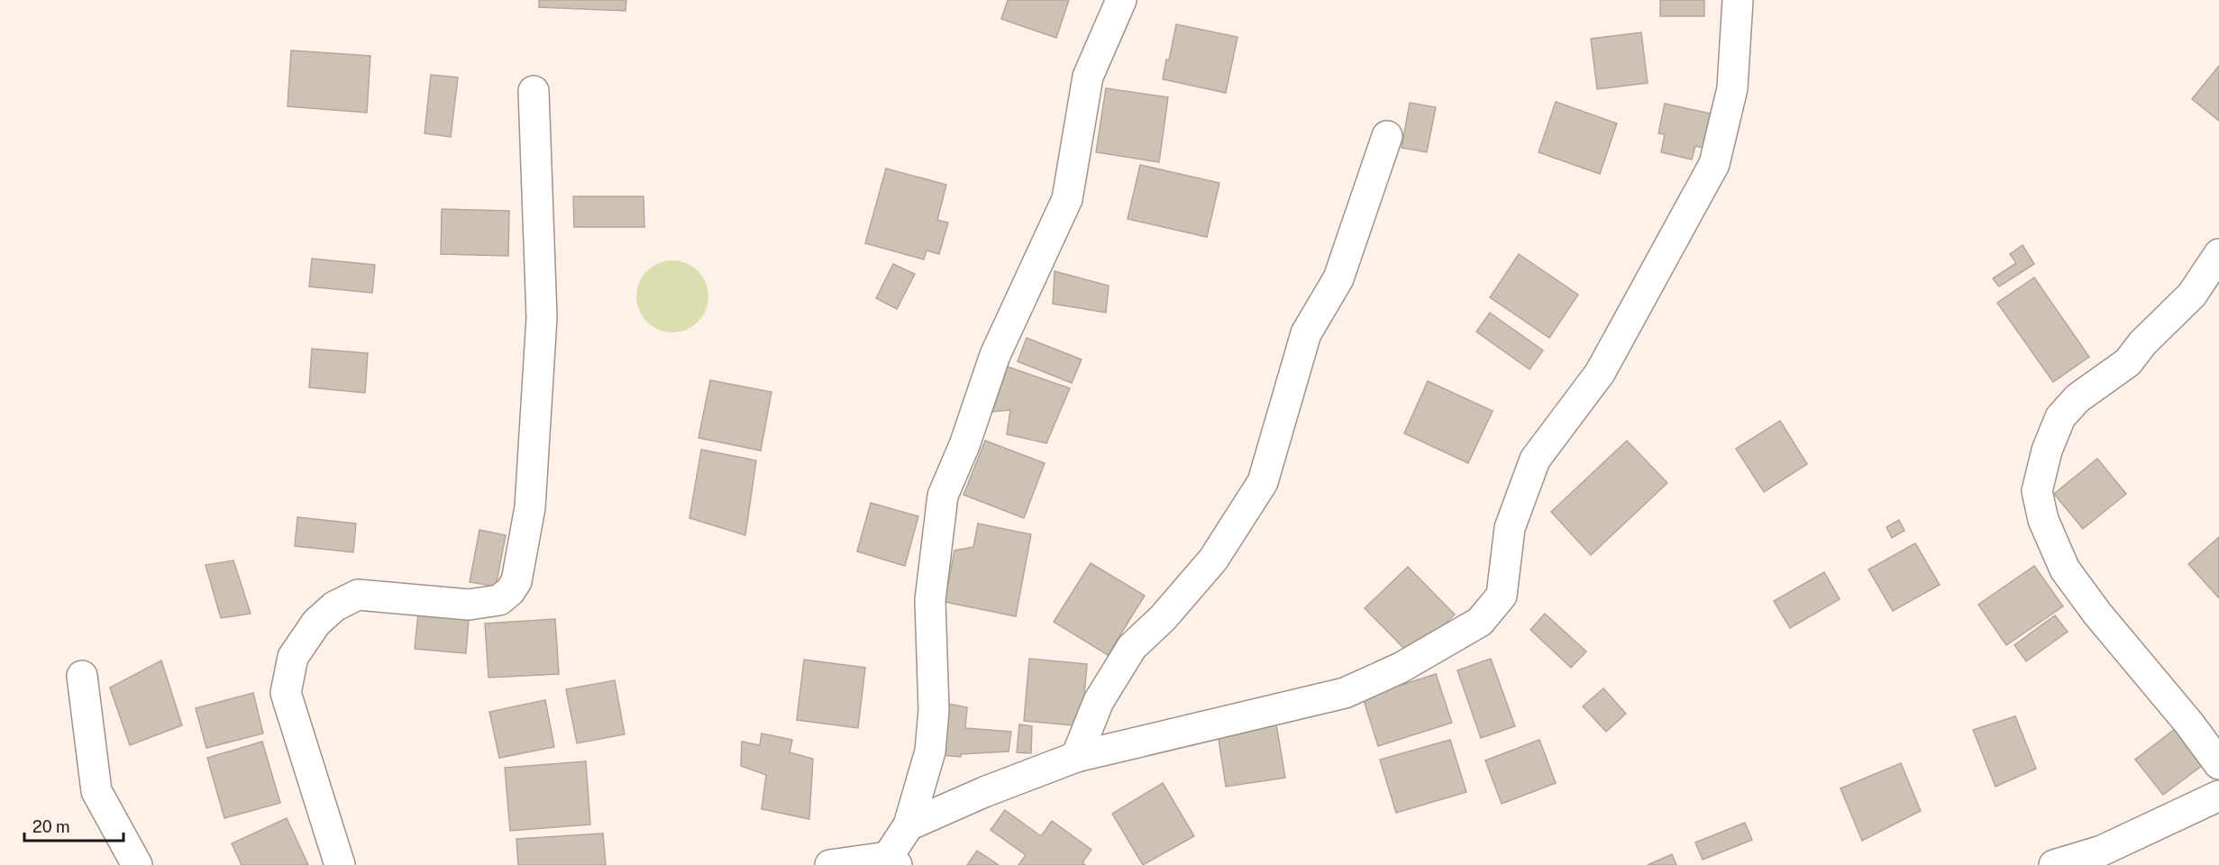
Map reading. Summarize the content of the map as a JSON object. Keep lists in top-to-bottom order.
{
  "scale_bar": "20 m"
}
